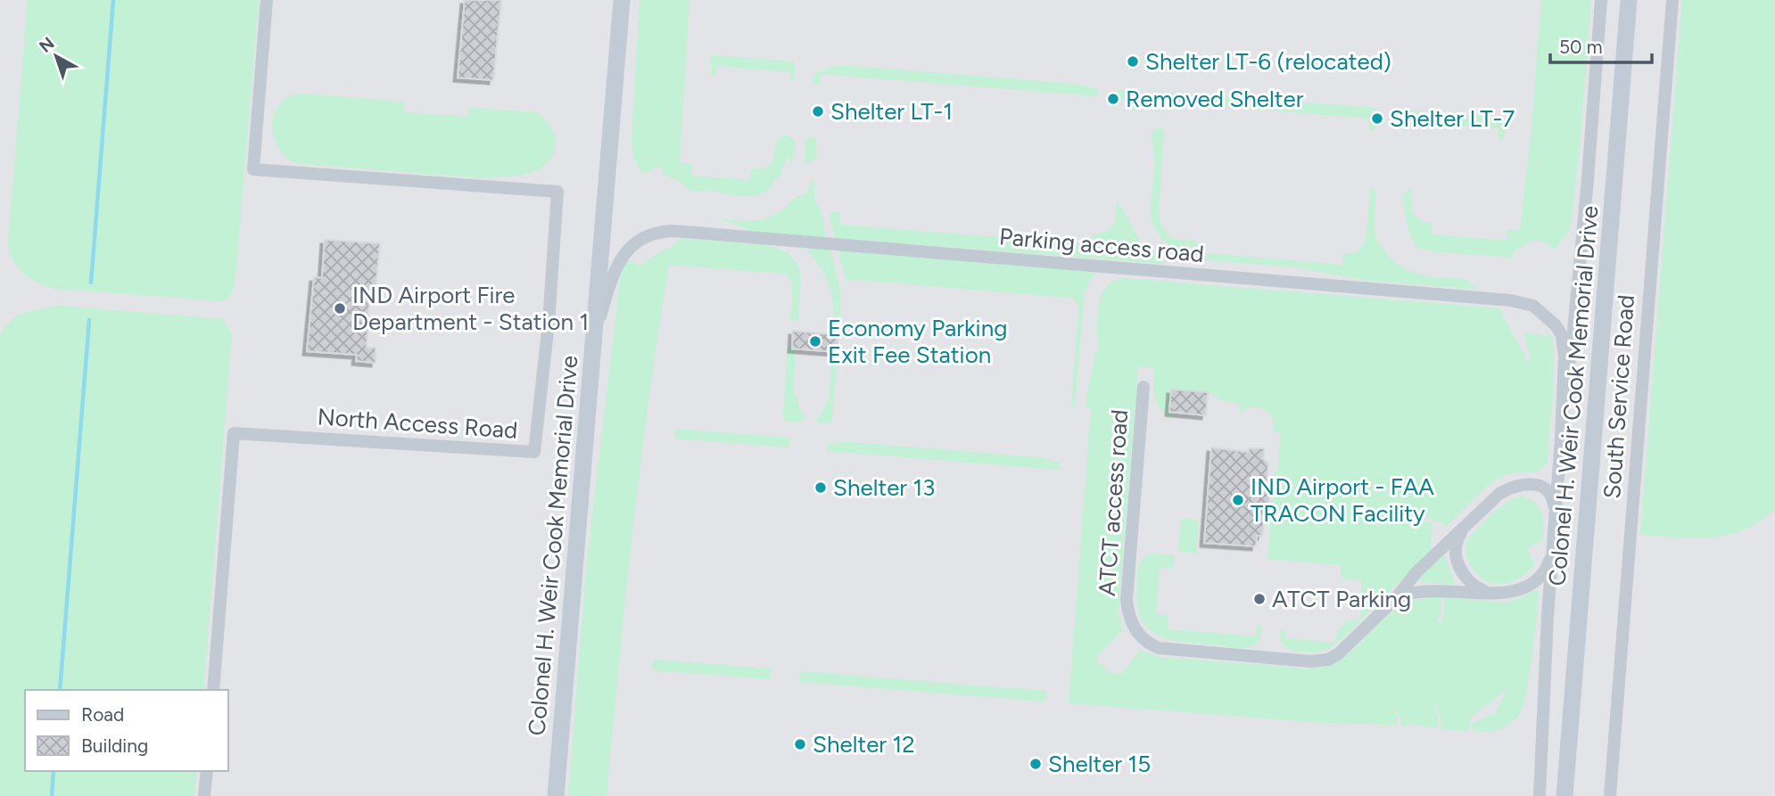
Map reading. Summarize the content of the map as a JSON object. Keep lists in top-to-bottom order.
{
  "streets": {
    "street": [
      "Parking access road",
      "Colonel H. Weir Cook Memorial Drive",
      "South Service Road",
      "North Access Road",
      "ATCT access road"
    ]
  },
  "crossings": [
    ["Parking access road", "Colonel H. Weir Cook Memorial Drive"]
  ],
  "places": [
    "Shelter LT-6 (relocated)",
    "Removed Shelter",
    "Shelter LT-1",
    "Shelter LT-7",
    "IND Airport Fire Department - Station 1",
    "Economy Parking Exit Fee Station",
    "Shelter 13",
    "IND Airport - FAA TRACON Facility",
    "ATCT Parking",
    "Shelter 12",
    "Shelter 15"
  ],
  "legend": ["Road", "Building"],
  "scale_bar": "50 m",
  "north": "top left"
}
